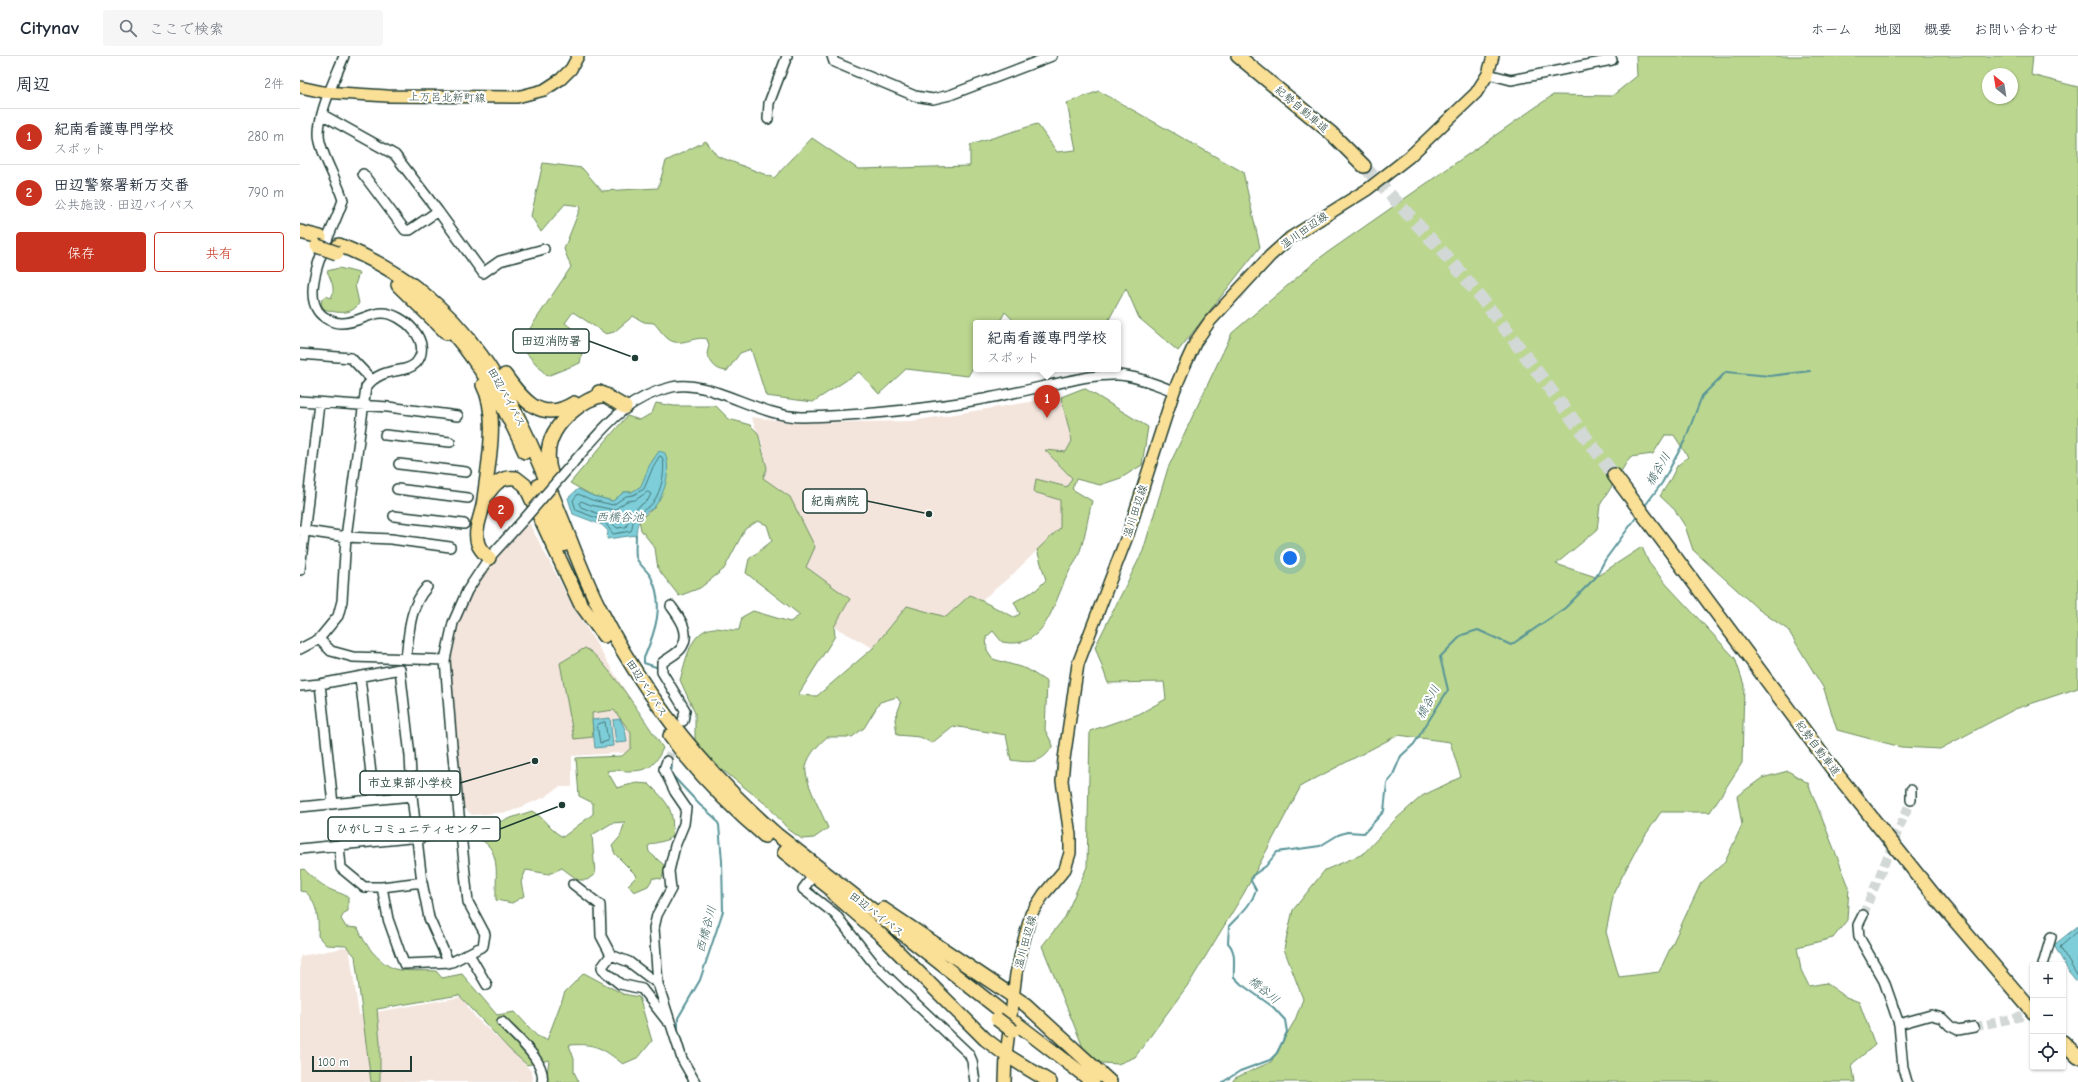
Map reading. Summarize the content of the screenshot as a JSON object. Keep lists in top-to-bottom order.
{
  "streets": {
    "highway": ["紀勢自動車道", "田辺バイパス"],
    "main road": ["上万呂北新町線", "温川田辺線"]
  },
  "water": ["橋谷川", "西橋谷池", "西橋谷川"],
  "places": [
    "田辺消防署",
    "紀南病院",
    "市立東部小学校",
    "ひがしコミュニティセンター"
  ],
  "scale_bar": "100 m",
  "north": "top left",
  "page": {
    "header": "Citynav",
    "search": "ここで検索",
    "nav": [
      "ホーム",
      "地図",
      "概要",
      "お問い合わせ"
    ],
    "heading": ["周辺", "2件"],
    "list": [
      {
        "mark": "1",
        "name": "紀南看護専門学校",
        "note": "スポット",
        "value": "280 m"
      },
      {
        "mark": "2",
        "name": "田辺警察署新万交番",
        "note": "公共施設 · 田辺バイパス",
        "value": "790 m"
      }
    ],
    "buttons": ["保存", "共有"],
    "popup": ["紀南看護専門学校", "スポット"],
    "pins": ["1", "2"],
    "map_buttons": ["+", "−"],
    "scale": "100 m"
  }
}
